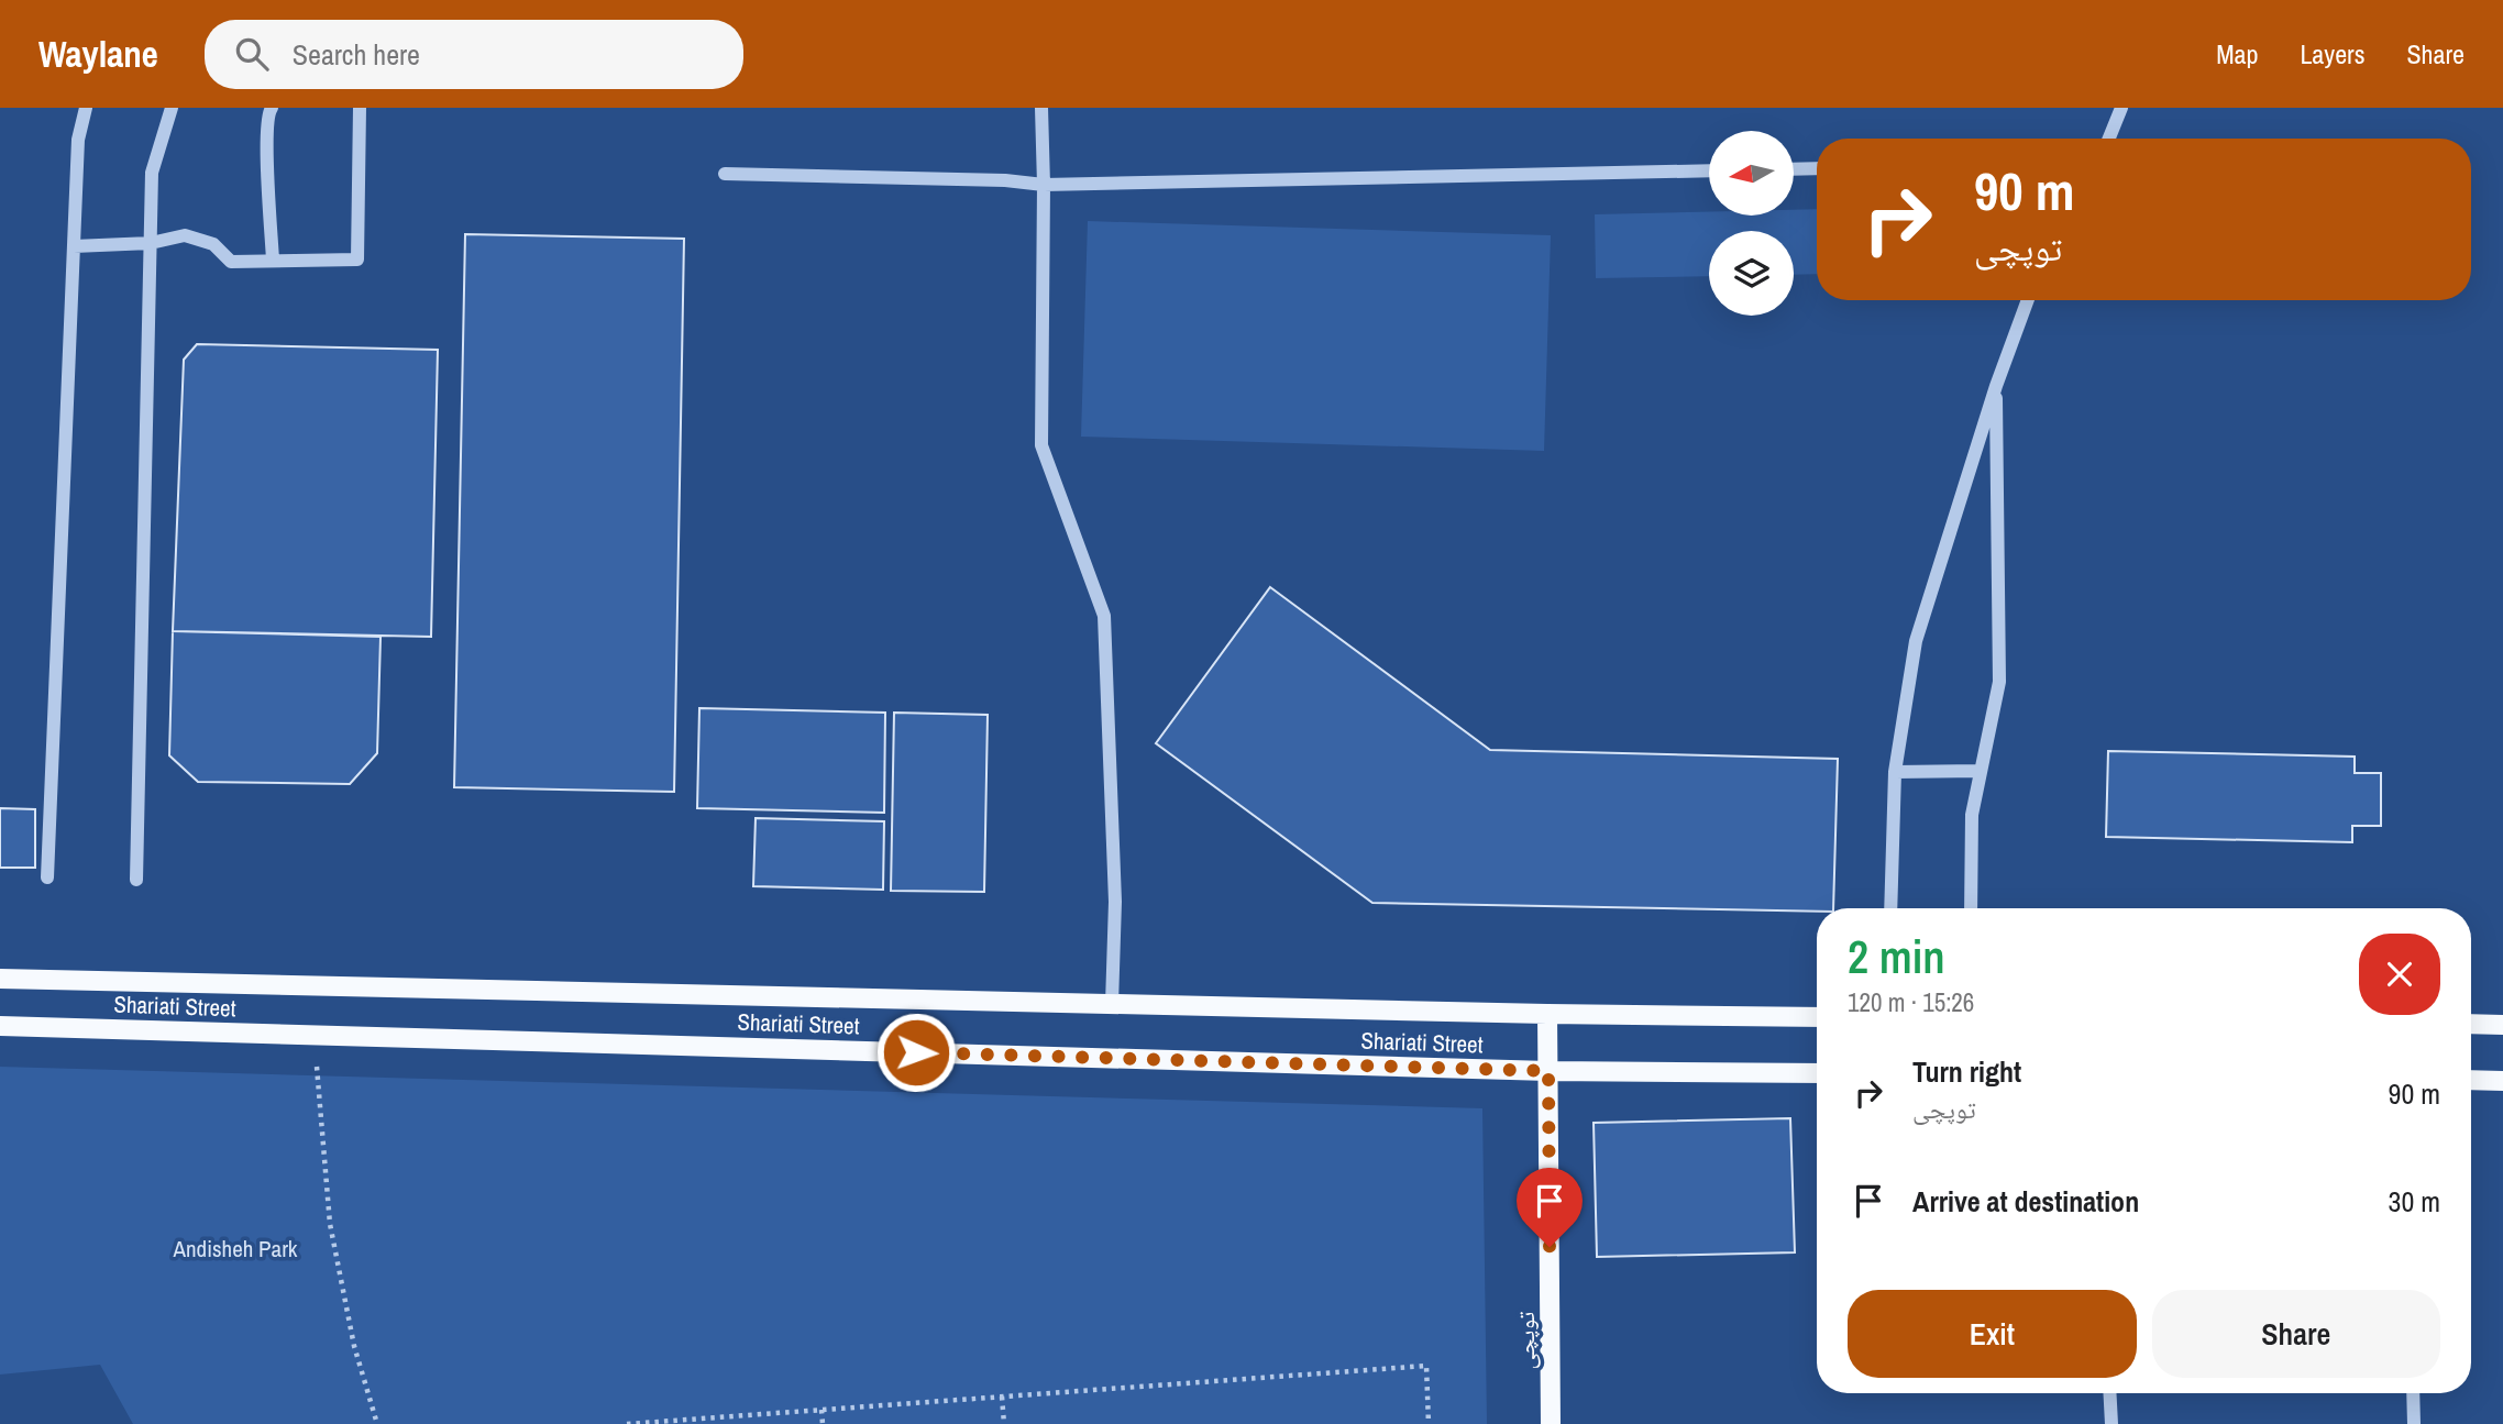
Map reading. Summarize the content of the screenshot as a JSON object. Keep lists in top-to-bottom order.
{
  "streets": {
    "main road": ["Shariati Street", "توپچی"]
  },
  "crossings": [
    ["Shariati Street", "توپچی"]
  ],
  "parks": ["Andisheh Park"],
  "north": "left",
  "page": {
    "header": "Waylane",
    "search": "Search here",
    "nav": ["Map", "Layers", "Share"],
    "turn": ["90 m", "توپچی"],
    "heading": ["2 min", "120 m · 15:26"],
    "list": [
      {
        "name": "Turn right",
        "note": "توپچی",
        "value": "90 m"
      },
      {
        "name": "Arrive at destination",
        "value": "30 m"
      }
    ],
    "buttons": ["Exit", "Share"]
  }
}
